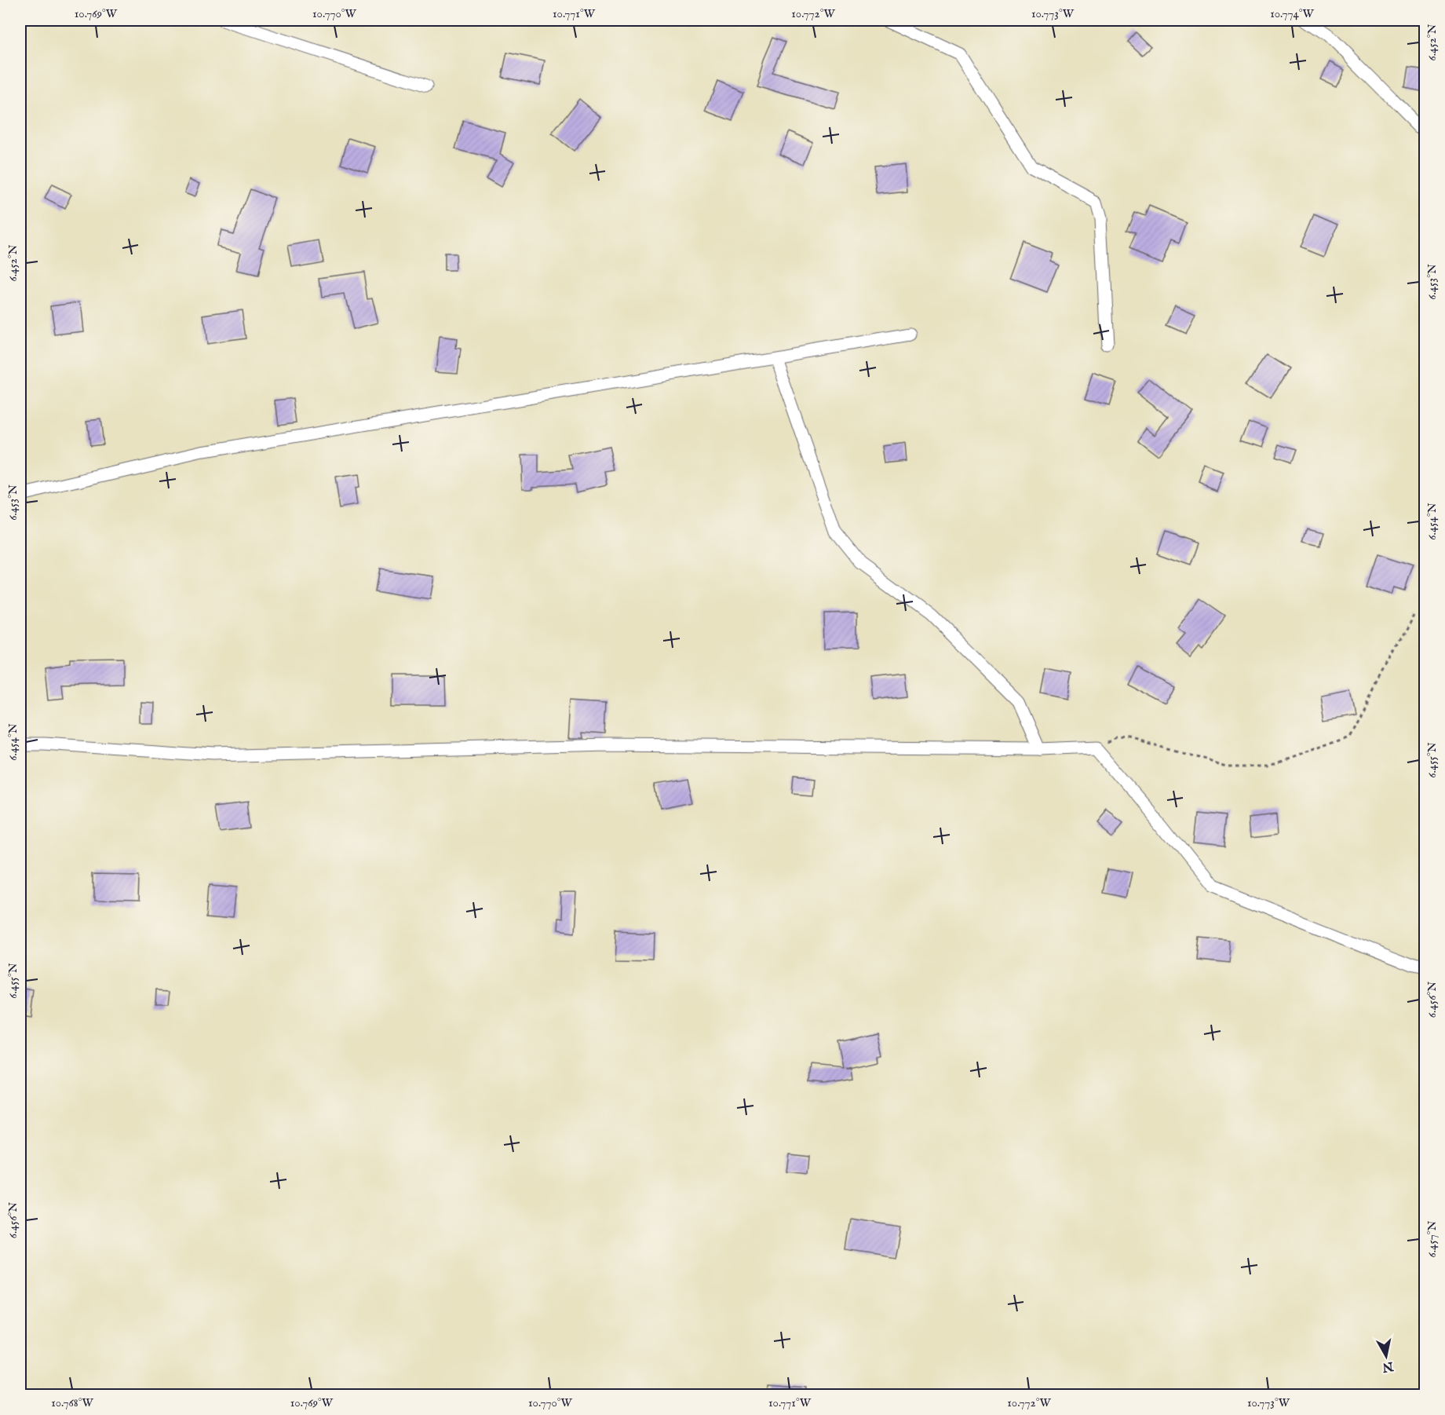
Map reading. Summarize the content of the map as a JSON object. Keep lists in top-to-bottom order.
{
  "north": "bottom",
  "coordinates": [
    "10.769°W",
    "10.770°W",
    "10.771°W",
    "10.772°W",
    "10.773°W",
    "10.774°W",
    "6.452°N",
    "6.453°N",
    "6.454°N",
    "6.455°N",
    "6.456°N",
    "6.457°N",
    "10.768°W"
  ]
}
